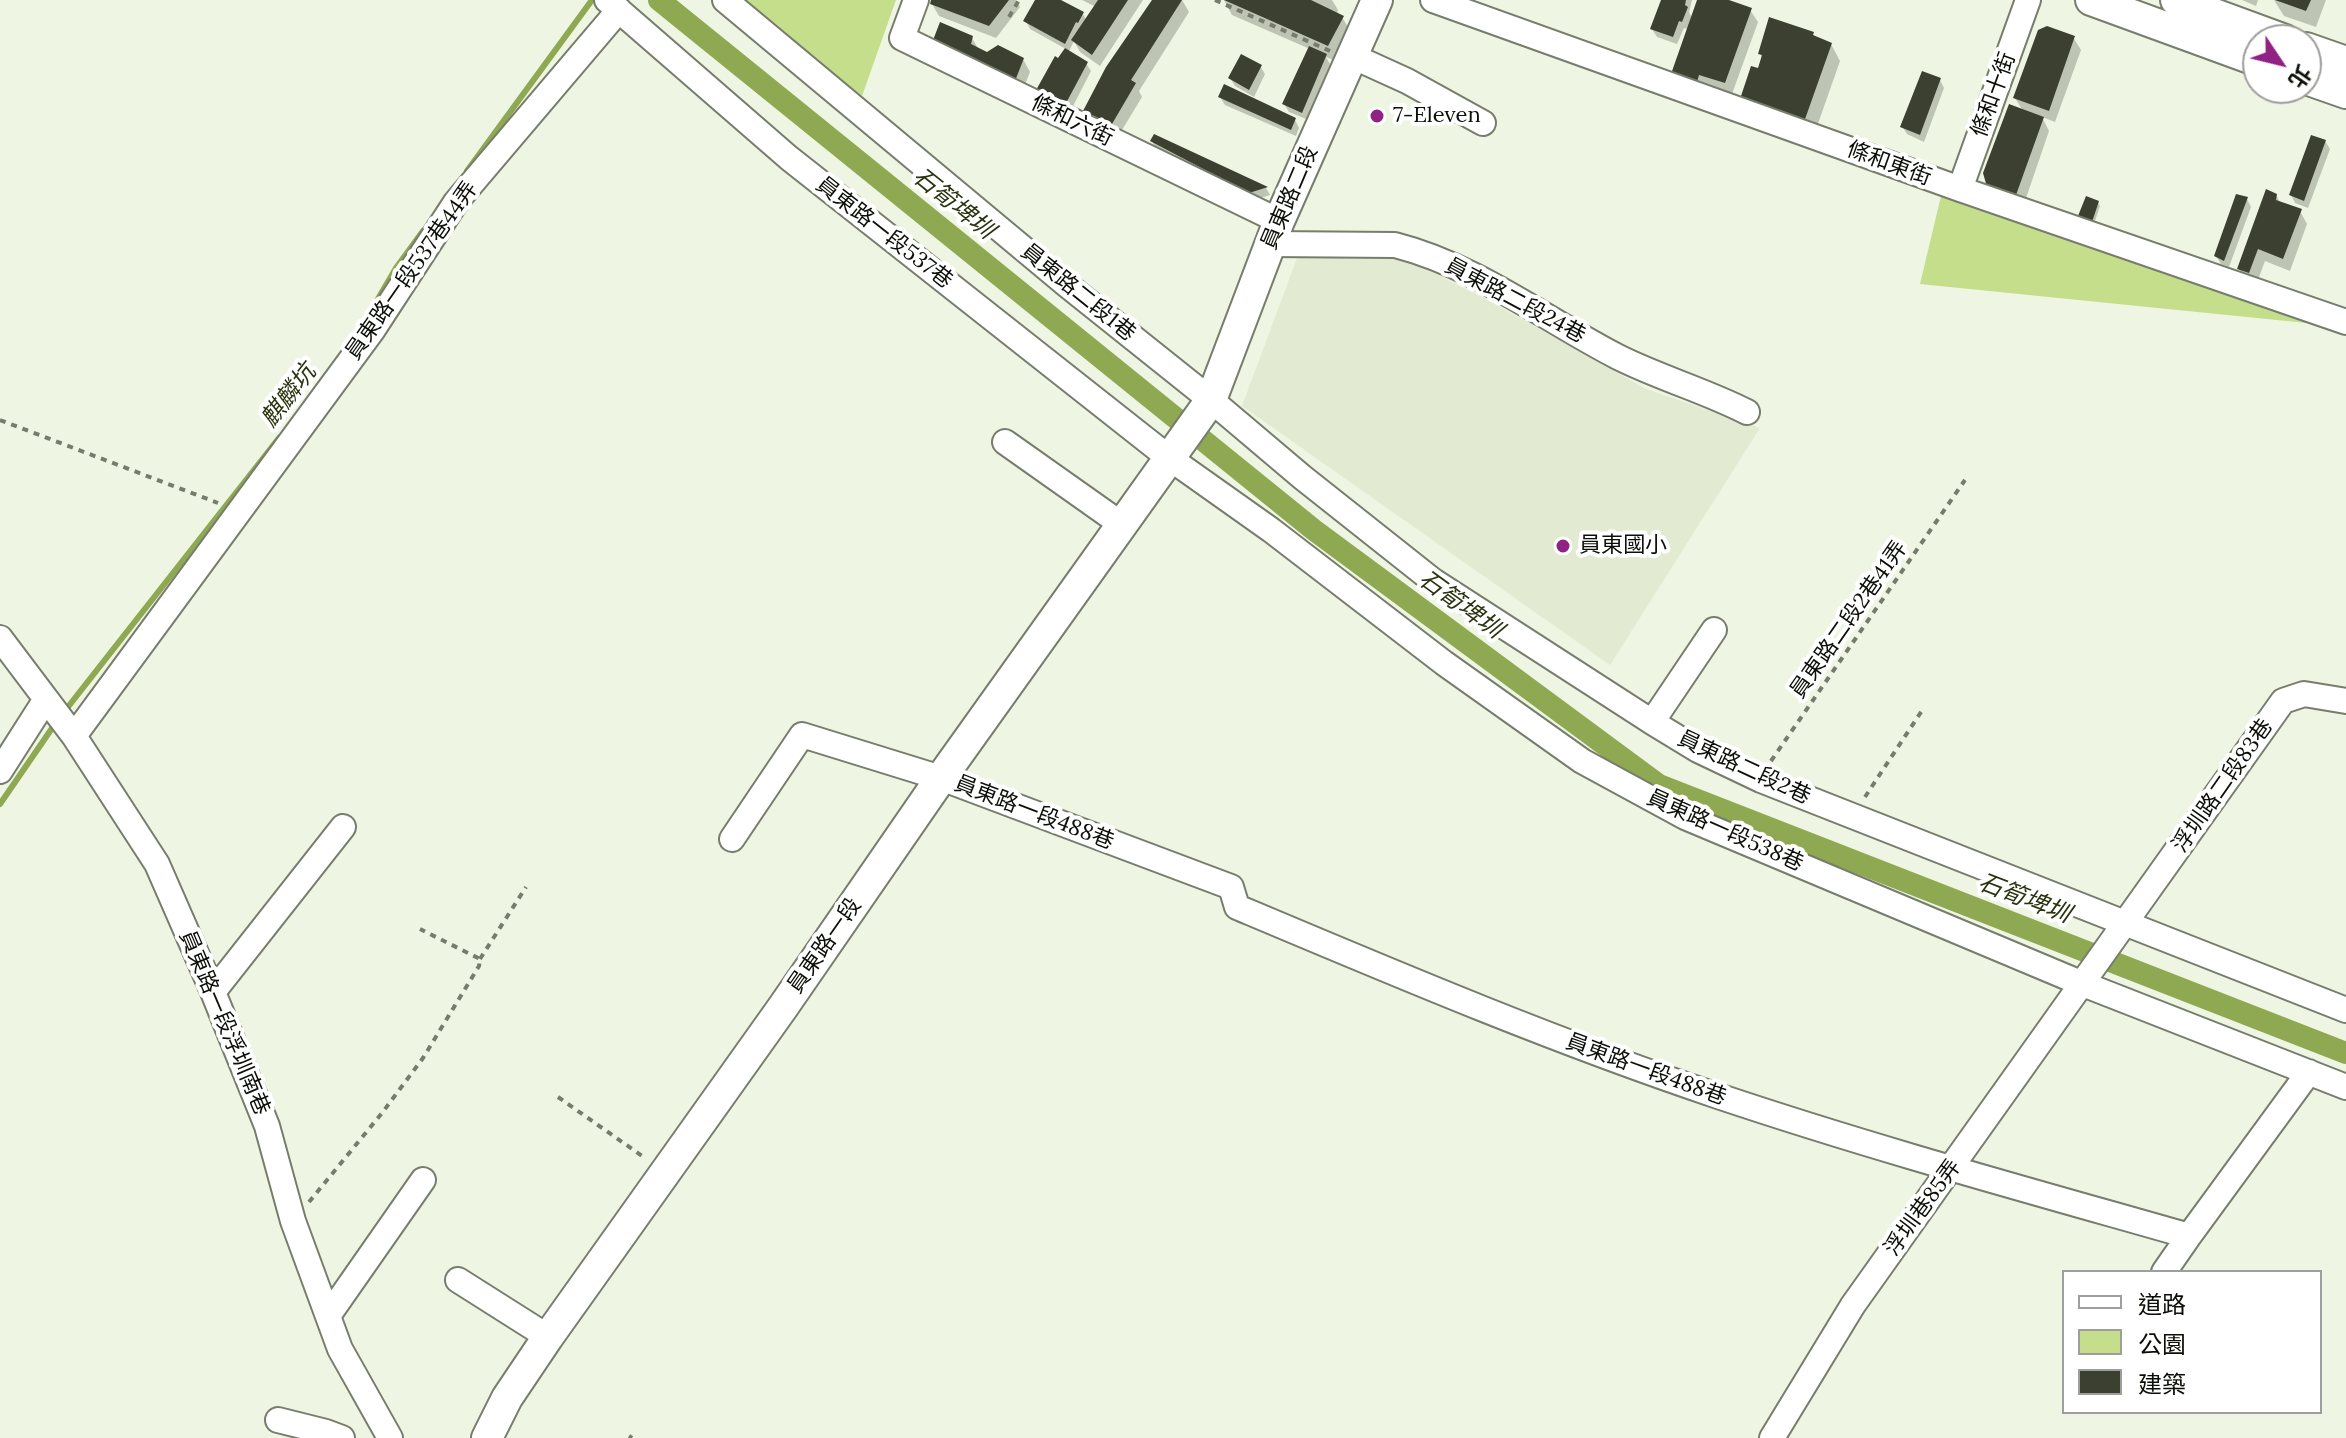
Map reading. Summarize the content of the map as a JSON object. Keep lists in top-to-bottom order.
{
  "streets": {
    "main road": ["員東路二段", "員東路一段"],
    "street": [
      "條和十街",
      "條和六街",
      "條和東街",
      "員東路一段537巷",
      "員東路一段537巷44弄",
      "員東路二段1巷",
      "員東路二段24巷",
      "員東路二段2巷",
      "浮圳路二段83巷",
      "員東路一段488巷",
      "員東路一段538巷",
      "員東路一段浮圳南巷",
      "浮圳巷85弄"
    ],
    "path": ["員東路二段2巷41弄"]
  },
  "crossings": [
    ["條和十街", "條和東街"],
    ["條和六街", "員東路二段"],
    ["條和六街", "員東路二段24巷"],
    ["員東路二段", "員東路一段537巷"],
    ["員東路二段", "員東路二段1巷"],
    ["員東路二段", "員東路二段24巷"],
    ["員東路二段", "員東路二段2巷"],
    ["員東路二段", "員東路一段538巷"],
    ["員東路二段", "員東路一段"],
    ["員東路一段537巷", "員東路一段537巷44弄"],
    ["員東路一段537巷", "員東路一段538巷"],
    ["員東路一段537巷", "員東路一段"],
    ["員東路一段537巷44弄", "員東路一段浮圳南巷"],
    ["員東路二段1巷", "員東路二段2巷"],
    ["員東路二段2巷41弄", "員東路二段2巷"],
    ["員東路二段2巷", "浮圳路二段83巷"],
    ["浮圳路二段83巷", "員東路一段538巷"],
    ["浮圳路二段83巷", "浮圳巷85弄"],
    ["員東路一段488巷", "員東路一段"],
    ["員東路一段488巷", "浮圳巷85弄"],
    ["員東路一段538巷", "員東路一段"],
    ["員東路一段538巷", "浮圳巷85弄"]
  ],
  "water": ["石筍埤圳", "麒麟坑"],
  "places": ["7-Eleven", "員東國小"],
  "legend": ["道路", "公園", "建築"],
  "north": "bottom right"
}
